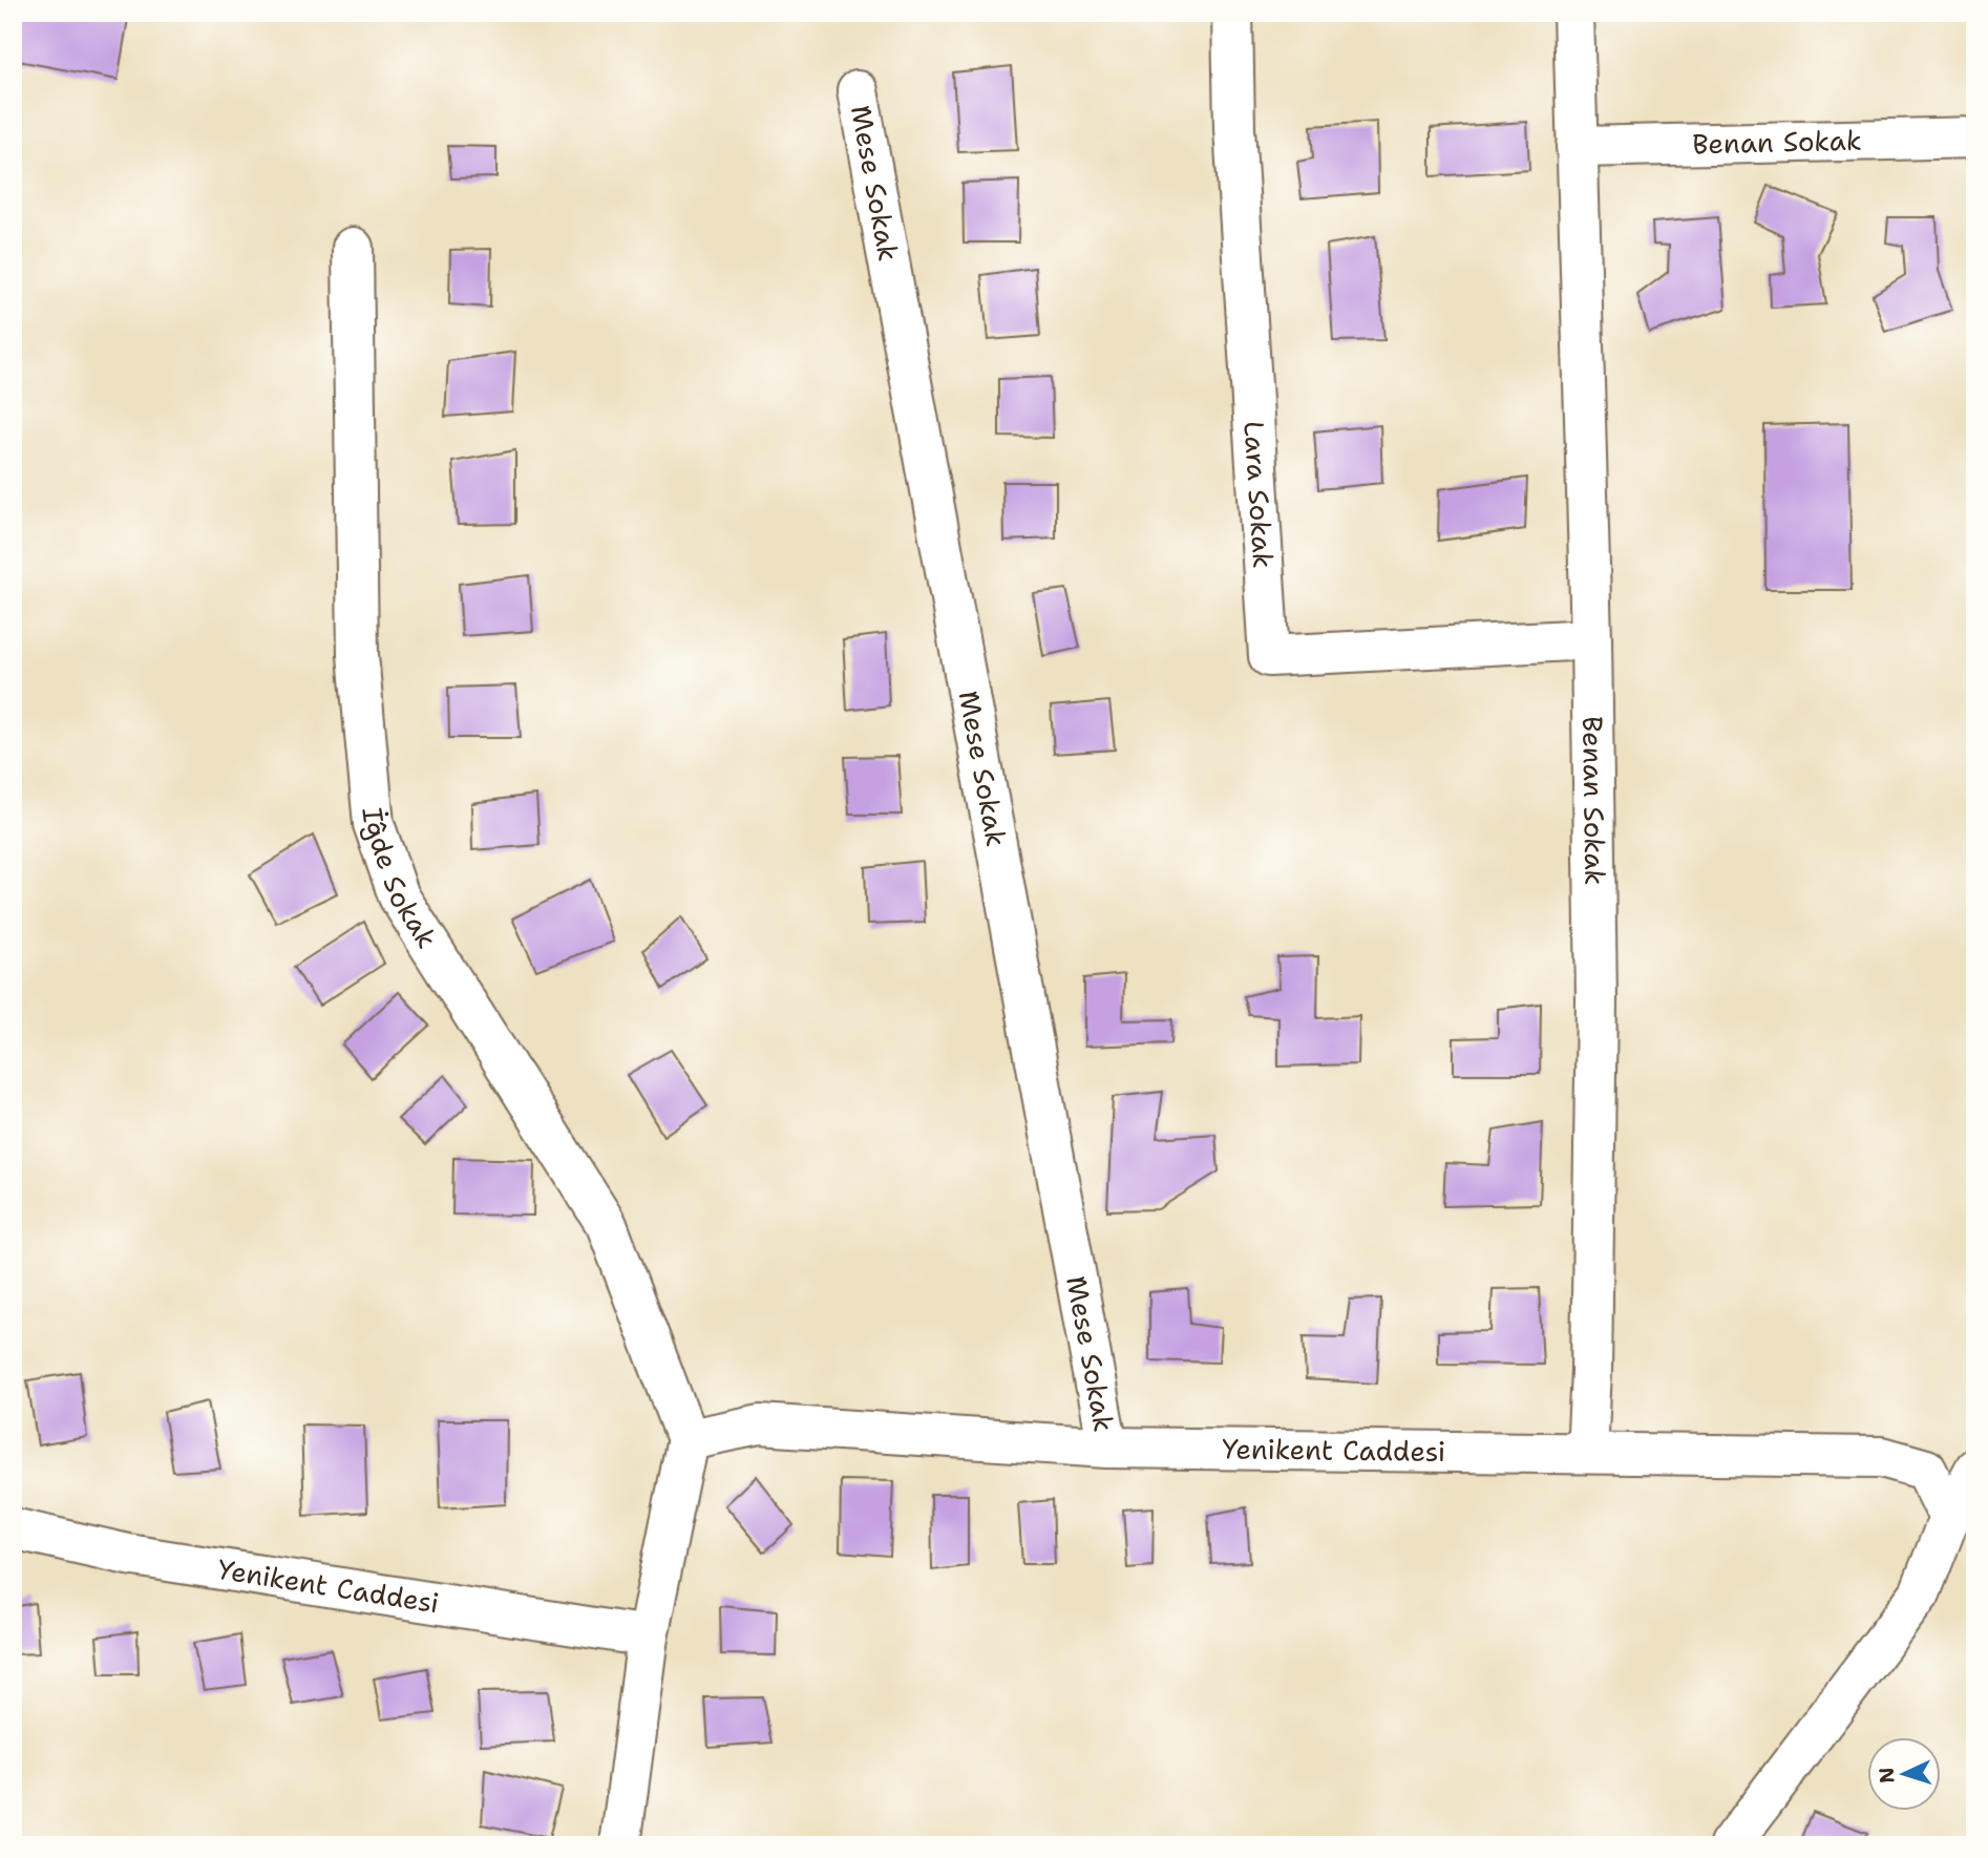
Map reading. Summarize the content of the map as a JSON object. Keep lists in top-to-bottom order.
{
  "streets": {
    "street": [
      "Benan Sokak",
      "Mese Sokak",
      "Lara Sokak",
      "İĝde Sokak",
      "Yenikent Caddesi"
    ]
  },
  "crossings": [
    ["Benan Sokak", "Lara Sokak"],
    ["Benan Sokak", "Yenikent Caddesi"],
    ["Mese Sokak", "Yenikent Caddesi"],
    ["İĝde Sokak", "Yenikent Caddesi"]
  ],
  "north": "left"
}
